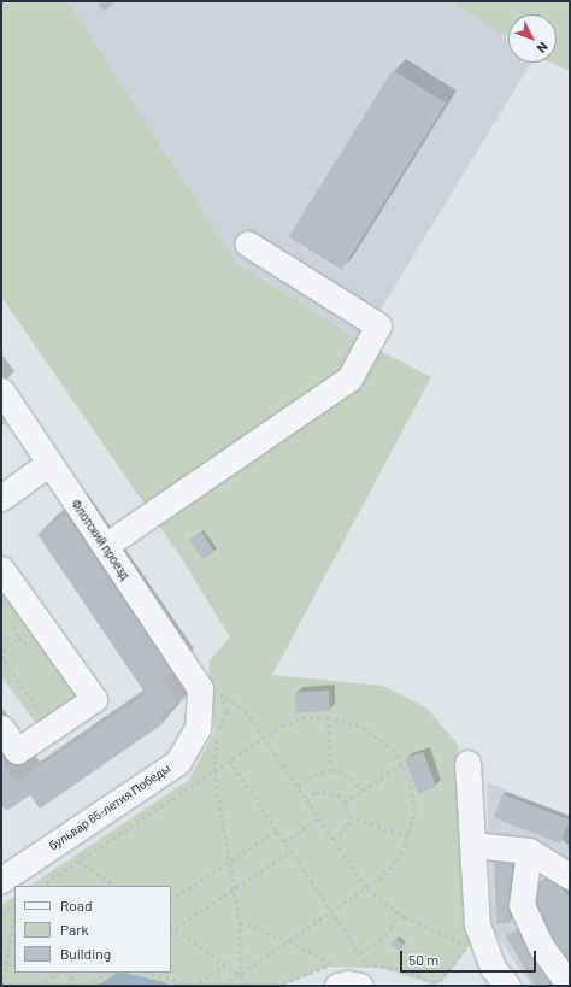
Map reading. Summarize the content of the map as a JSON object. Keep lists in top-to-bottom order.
{
  "streets": {
    "street": ["Флотский проезд", "бульвар 65-летия Победы"]
  },
  "crossings": [
    ["Флотский проезд", "бульвар 65-летия Победы"]
  ],
  "legend": ["Road", "Park", "Building"],
  "scale_bar": "50 m",
  "north": "bottom right"
}
